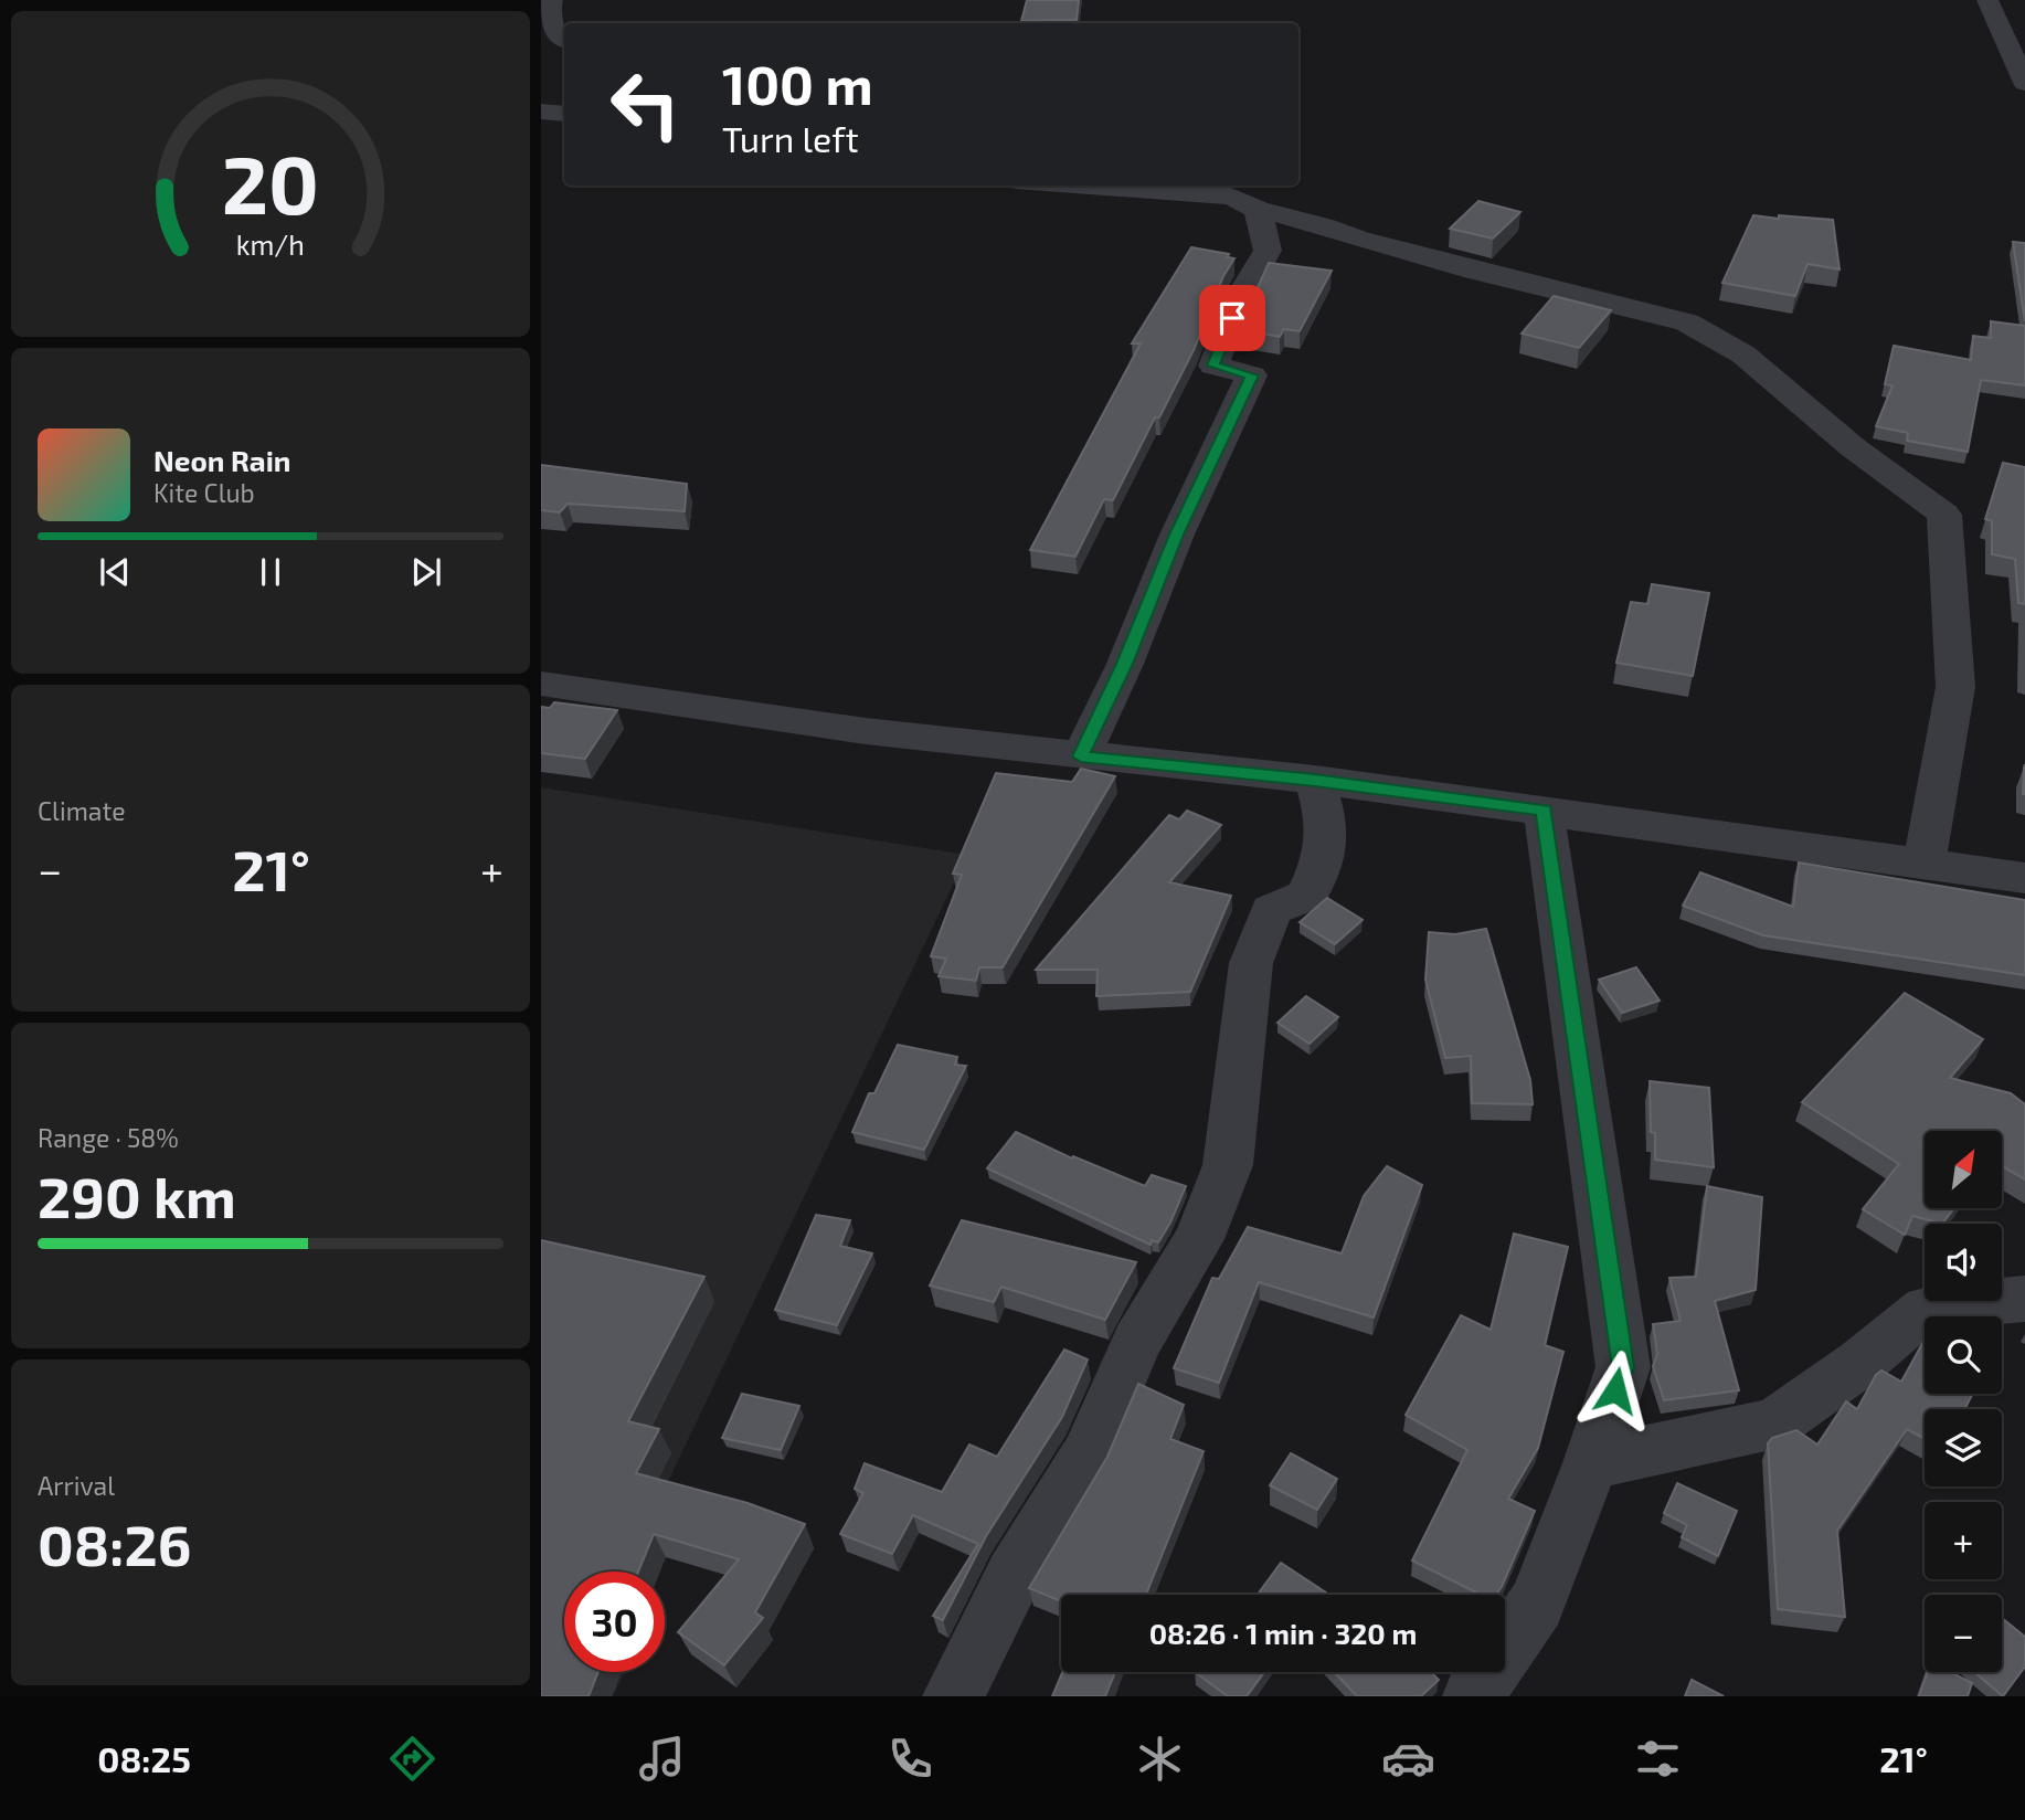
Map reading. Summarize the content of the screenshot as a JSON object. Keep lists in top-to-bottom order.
{
  "north": "top right",
  "page": {
    "turn": ["100 m", "Turn left"],
    "song": ["Neon Rain", "Kite Club"],
    "tile": [
      "Climate",
      ["Range · 58%", "290 km"],
      ["Arrival", "08:26"]
    ],
    "heat": ["−", "21°", "+"],
    "map_buttons": ["+", "−"],
    "limit": "30",
    "trip": "08:26 · 1 min · 320 m",
    "tabs": ["08:25", "21°"],
    "gauge": ["20", "km/h"]
  }
}
